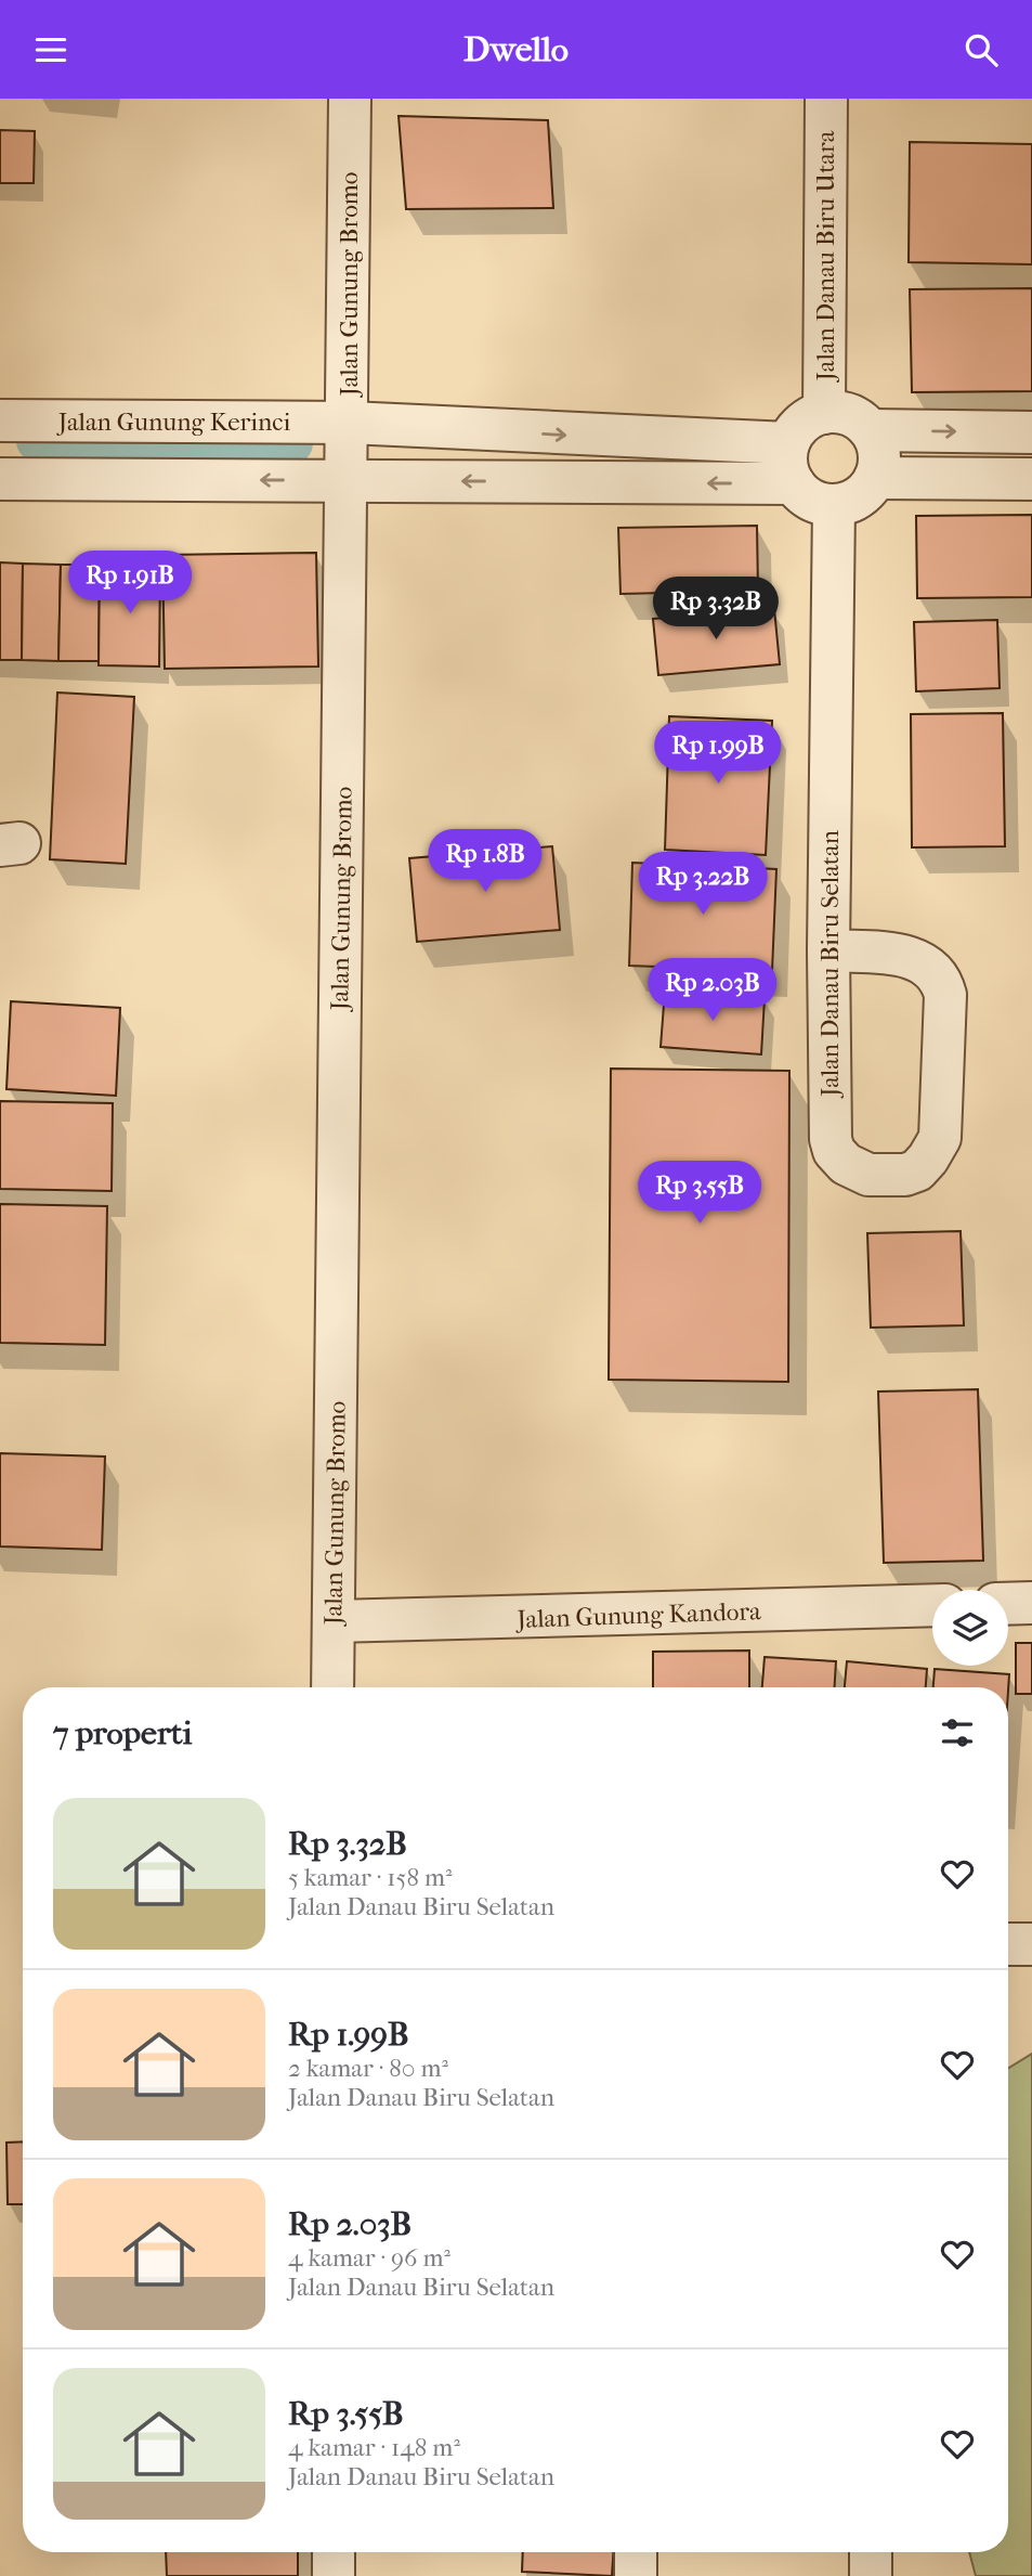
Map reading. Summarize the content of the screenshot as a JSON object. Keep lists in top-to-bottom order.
{
  "streets": {
    "street": [
      "Jalan Danau Biru Utara",
      "Jalan Gunung Bromo",
      "Jalan Gunung Kerinci",
      "Jalan Danau Biru Selatan",
      "Jalan Gunung Kandora"
    ]
  },
  "crossings": [
    ["Jalan Danau Biru Utara", "Jalan Gunung Kerinci"],
    ["Jalan Danau Biru Utara", "Jalan Danau Biru Selatan"],
    ["Jalan Gunung Bromo", "Jalan Gunung Kerinci"],
    ["Jalan Gunung Bromo", "Jalan Gunung Kandora"],
    ["Jalan Gunung Kerinci", "Jalan Danau Biru Selatan"]
  ],
  "page": {
    "header": "Dwello",
    "price": [
      "Rp 1.91B",
      "Rp 3.32B",
      "Rp 1.99B",
      "Rp 1.8B",
      "Rp 3.22B",
      "Rp 2.03B",
      "Rp 3.55B"
    ],
    "heading": "7 properti",
    "list": [
      {
        "name": "Rp 3.32B",
        "note": "5 kamar · 158 m² · Jalan Danau Biru Selatan"
      },
      {
        "name": "Rp 1.99B",
        "note": "2 kamar · 80 m² · Jalan Danau Biru Selatan"
      },
      {
        "name": "Rp 2.03B",
        "note": "4 kamar · 96 m² · Jalan Danau Biru Selatan"
      },
      {
        "name": "Rp 3.55B",
        "note": "4 kamar · 148 m² · Jalan Danau Biru Selatan"
      }
    ]
  }
}
